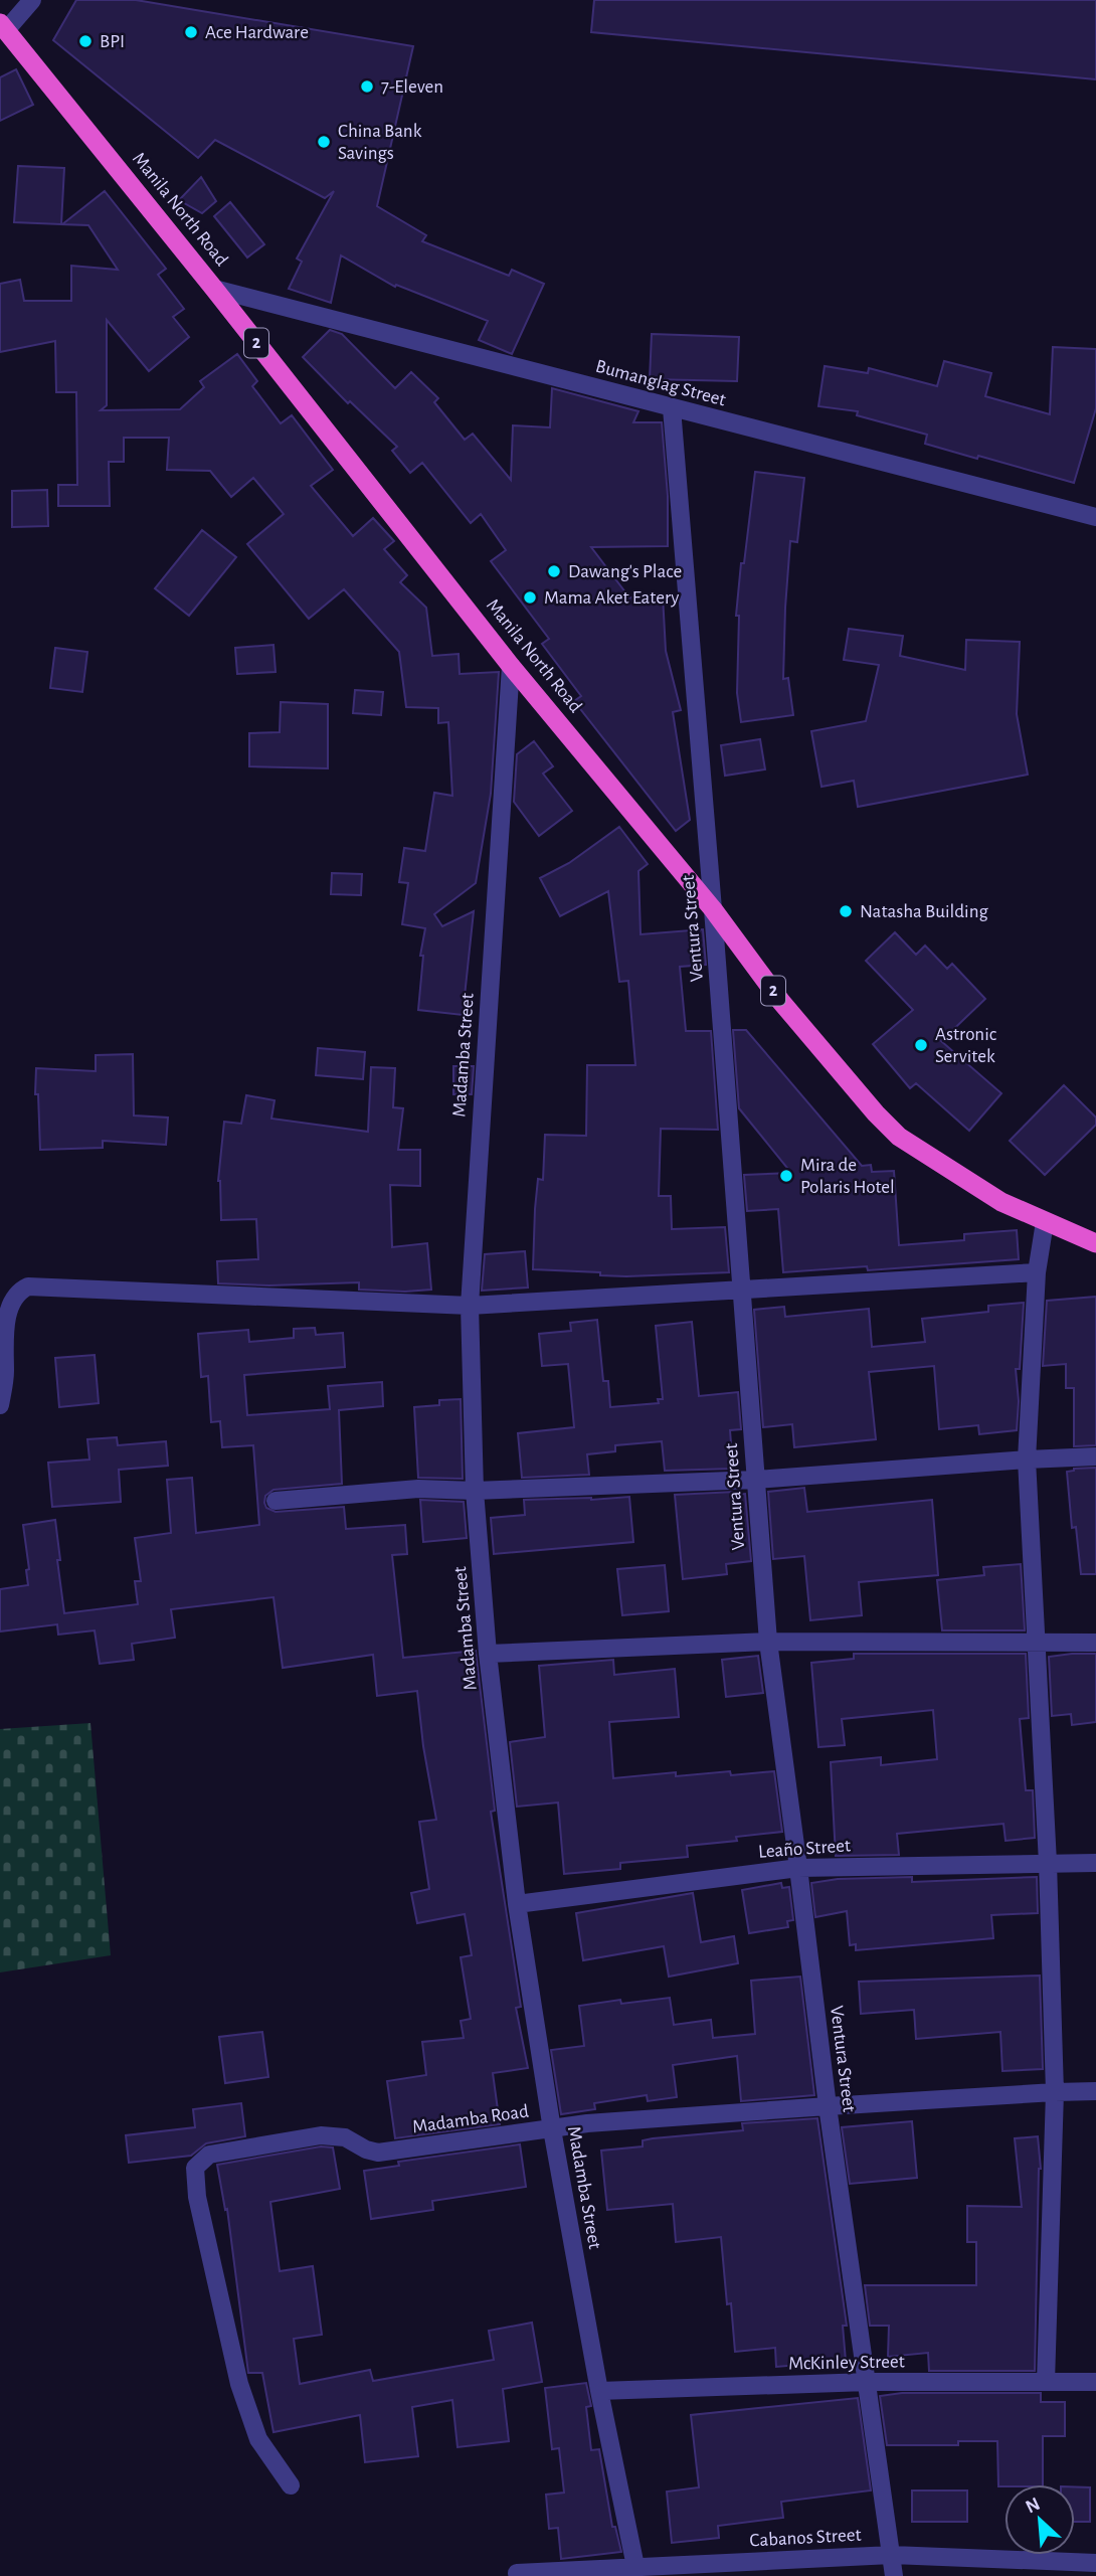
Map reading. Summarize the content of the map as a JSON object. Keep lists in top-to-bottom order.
{
  "streets": {
    "highway": ["Manila North Road", "2"],
    "street": [
      "Bumanglag Street",
      "Ventura Street",
      "Madamba Street",
      "Leaño Street",
      "Madamba Road",
      "McKinley Street",
      "Cabanos Street"
    ]
  },
  "crossings": [
    ["Manila North Road", "Bumanglag Street"],
    ["Manila North Road", "Ventura Street"],
    ["Manila North Road", "Madamba Street"],
    ["Bumanglag Street", "Ventura Street"],
    ["Ventura Street", "Leaño Street"],
    ["Ventura Street", "Madamba Road"],
    ["Ventura Street", "McKinley Street"],
    ["Ventura Street", "Cabanos Street"],
    ["Madamba Street", "Leaño Street"],
    ["Madamba Street", "Madamba Road"],
    ["Madamba Street", "McKinley Street"],
    ["Madamba Street", "Cabanos Street"]
  ],
  "places": [
    "Ace Hardware",
    "BPI",
    "7-Eleven",
    "China Bank Savings",
    "Dawang's Place",
    "Mama Aket Eatery",
    "Natasha Building",
    "Astronic Servitek",
    "Mira de Polaris Hotel"
  ],
  "north": "top left"
}
